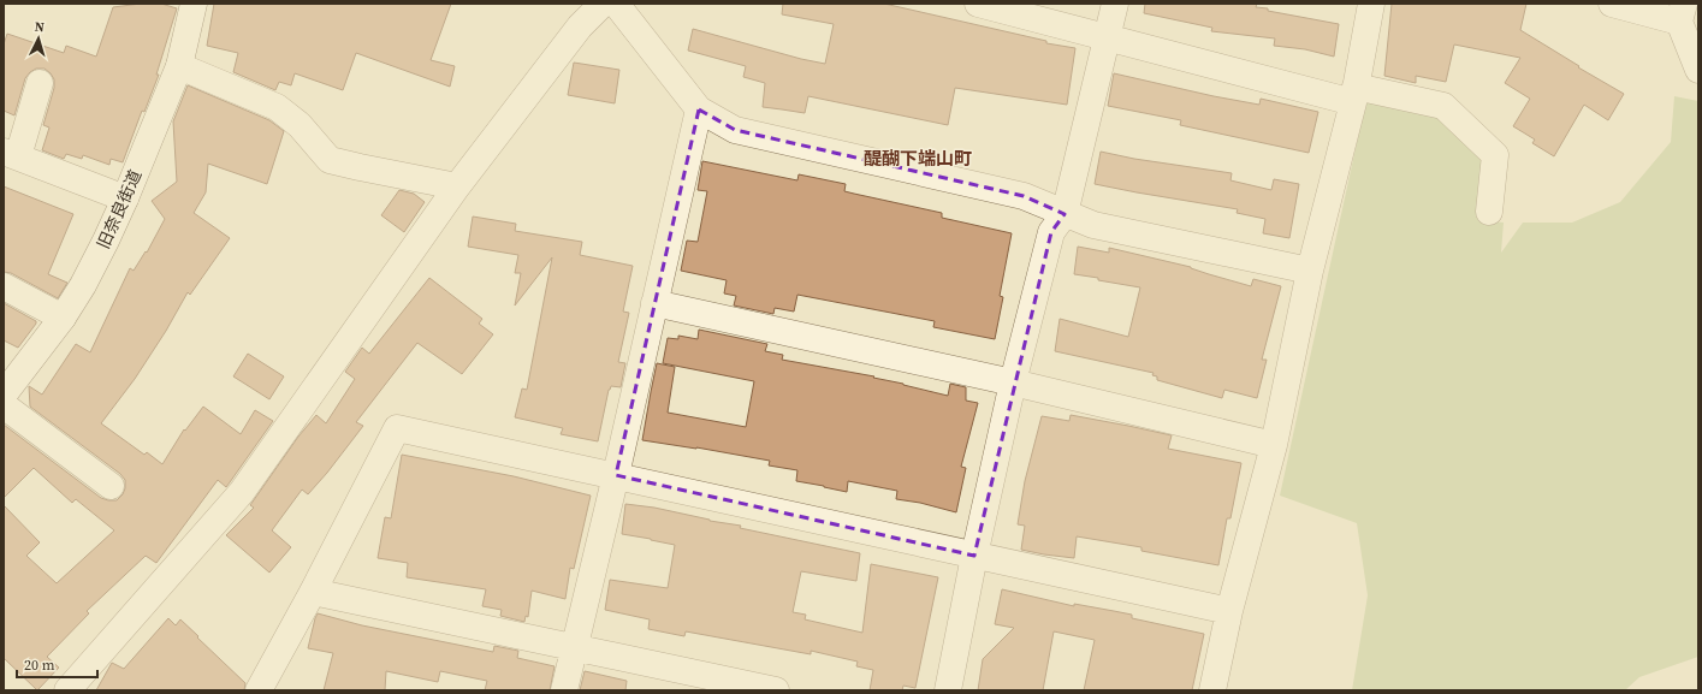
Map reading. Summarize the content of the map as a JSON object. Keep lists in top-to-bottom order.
{
  "streets": {
    "street": ["旧奈良街道"]
  },
  "districts": ["醍醐下端山町"],
  "scale_bar": "20 m",
  "north": "top"
}
